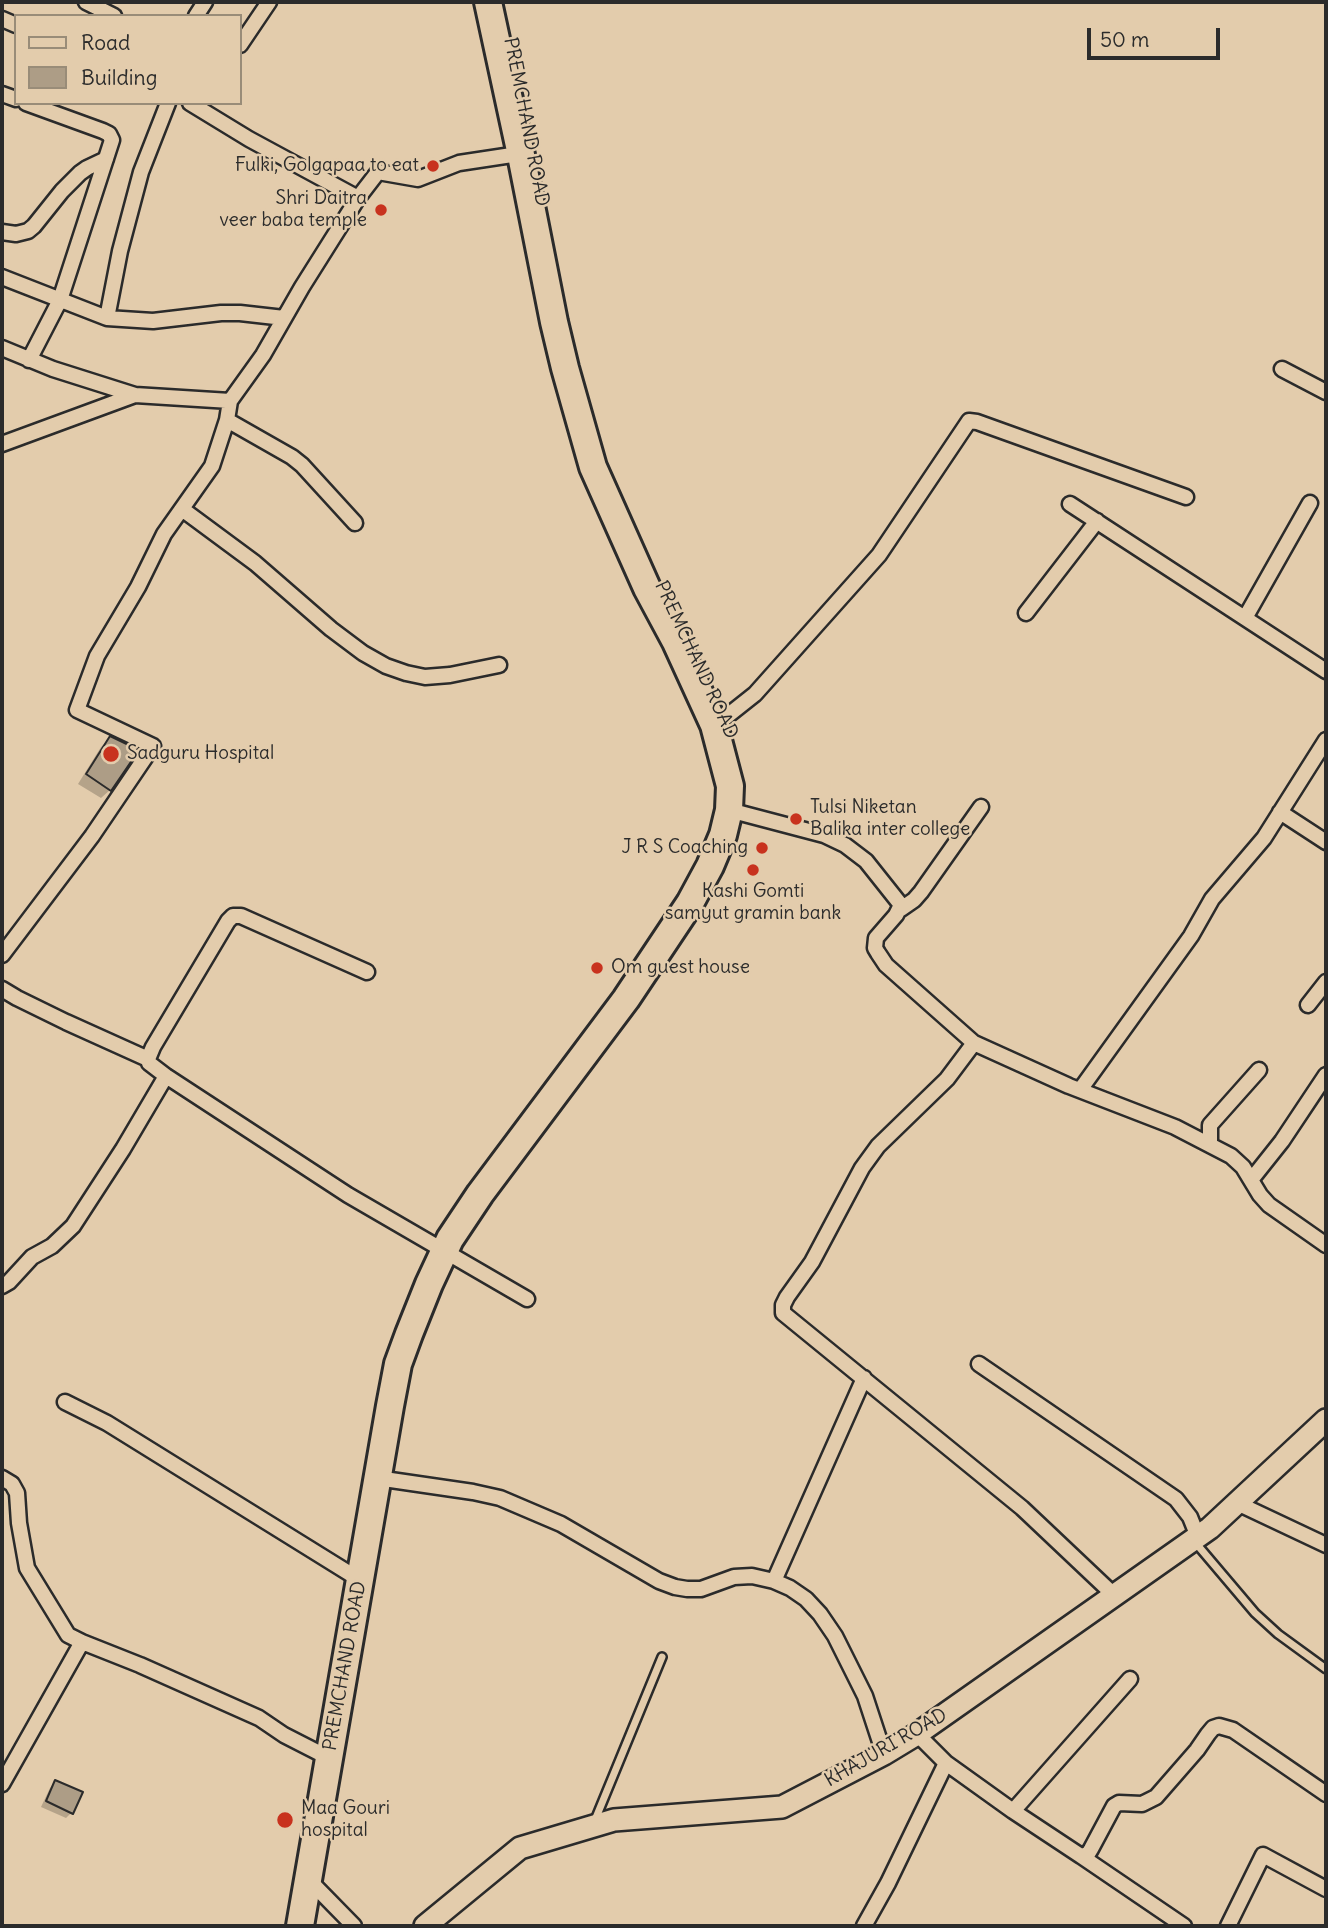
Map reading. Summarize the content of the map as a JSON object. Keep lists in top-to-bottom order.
{
  "streets": {
    "highway": ["PREMCHAND ROAD"],
    "street": ["KHAJURI ROAD"]
  },
  "places": [
    "Fulki, Golgapaa to eat",
    "Shri Daitra veer baba temple",
    "Sadguru Hospital",
    "Tulsi Niketan Balika inter college",
    "J R S Coaching",
    "Kashi Gomti samyut gramin bank",
    "Om guest house",
    "Maa Gouri hospital"
  ],
  "legend": ["Road", "Building"],
  "scale_bar": "50 m"
}
